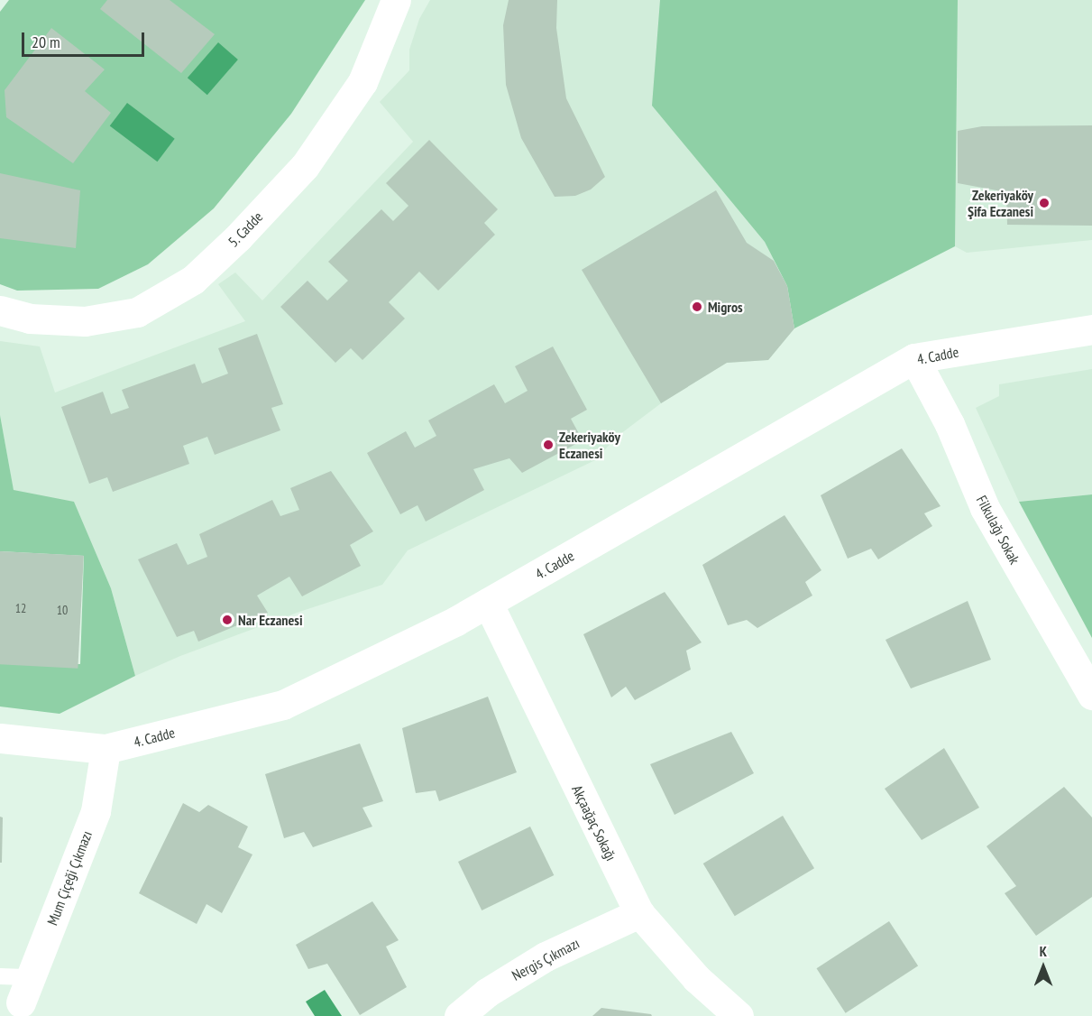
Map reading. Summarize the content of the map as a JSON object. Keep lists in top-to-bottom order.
{
  "streets": {
    "street": [
      "5. Cadde",
      "4. Cadde",
      "Filkulağı Sokak",
      "Akçaağaç Sokağı",
      "Mum Çiçeği Çıkmazı",
      "Nergis Çıkmazı"
    ]
  },
  "crossings": [
    ["4. Cadde", "Filkulağı Sokak"],
    ["4. Cadde", "Akçaağaç Sokağı"],
    ["4. Cadde", "Mum Çiçeği Çıkmazı"],
    ["Akçaağaç Sokağı", "Nergis Çıkmazı"]
  ],
  "places": [
    "Zekeriyaköy Şifa Eczanesi",
    "Migros",
    "Zekeriyaköy Eczanesi",
    "Nar Eczanesi"
  ],
  "house_numbers": ["12", "10"],
  "scale_bar": "20 m",
  "north": "top"
}
